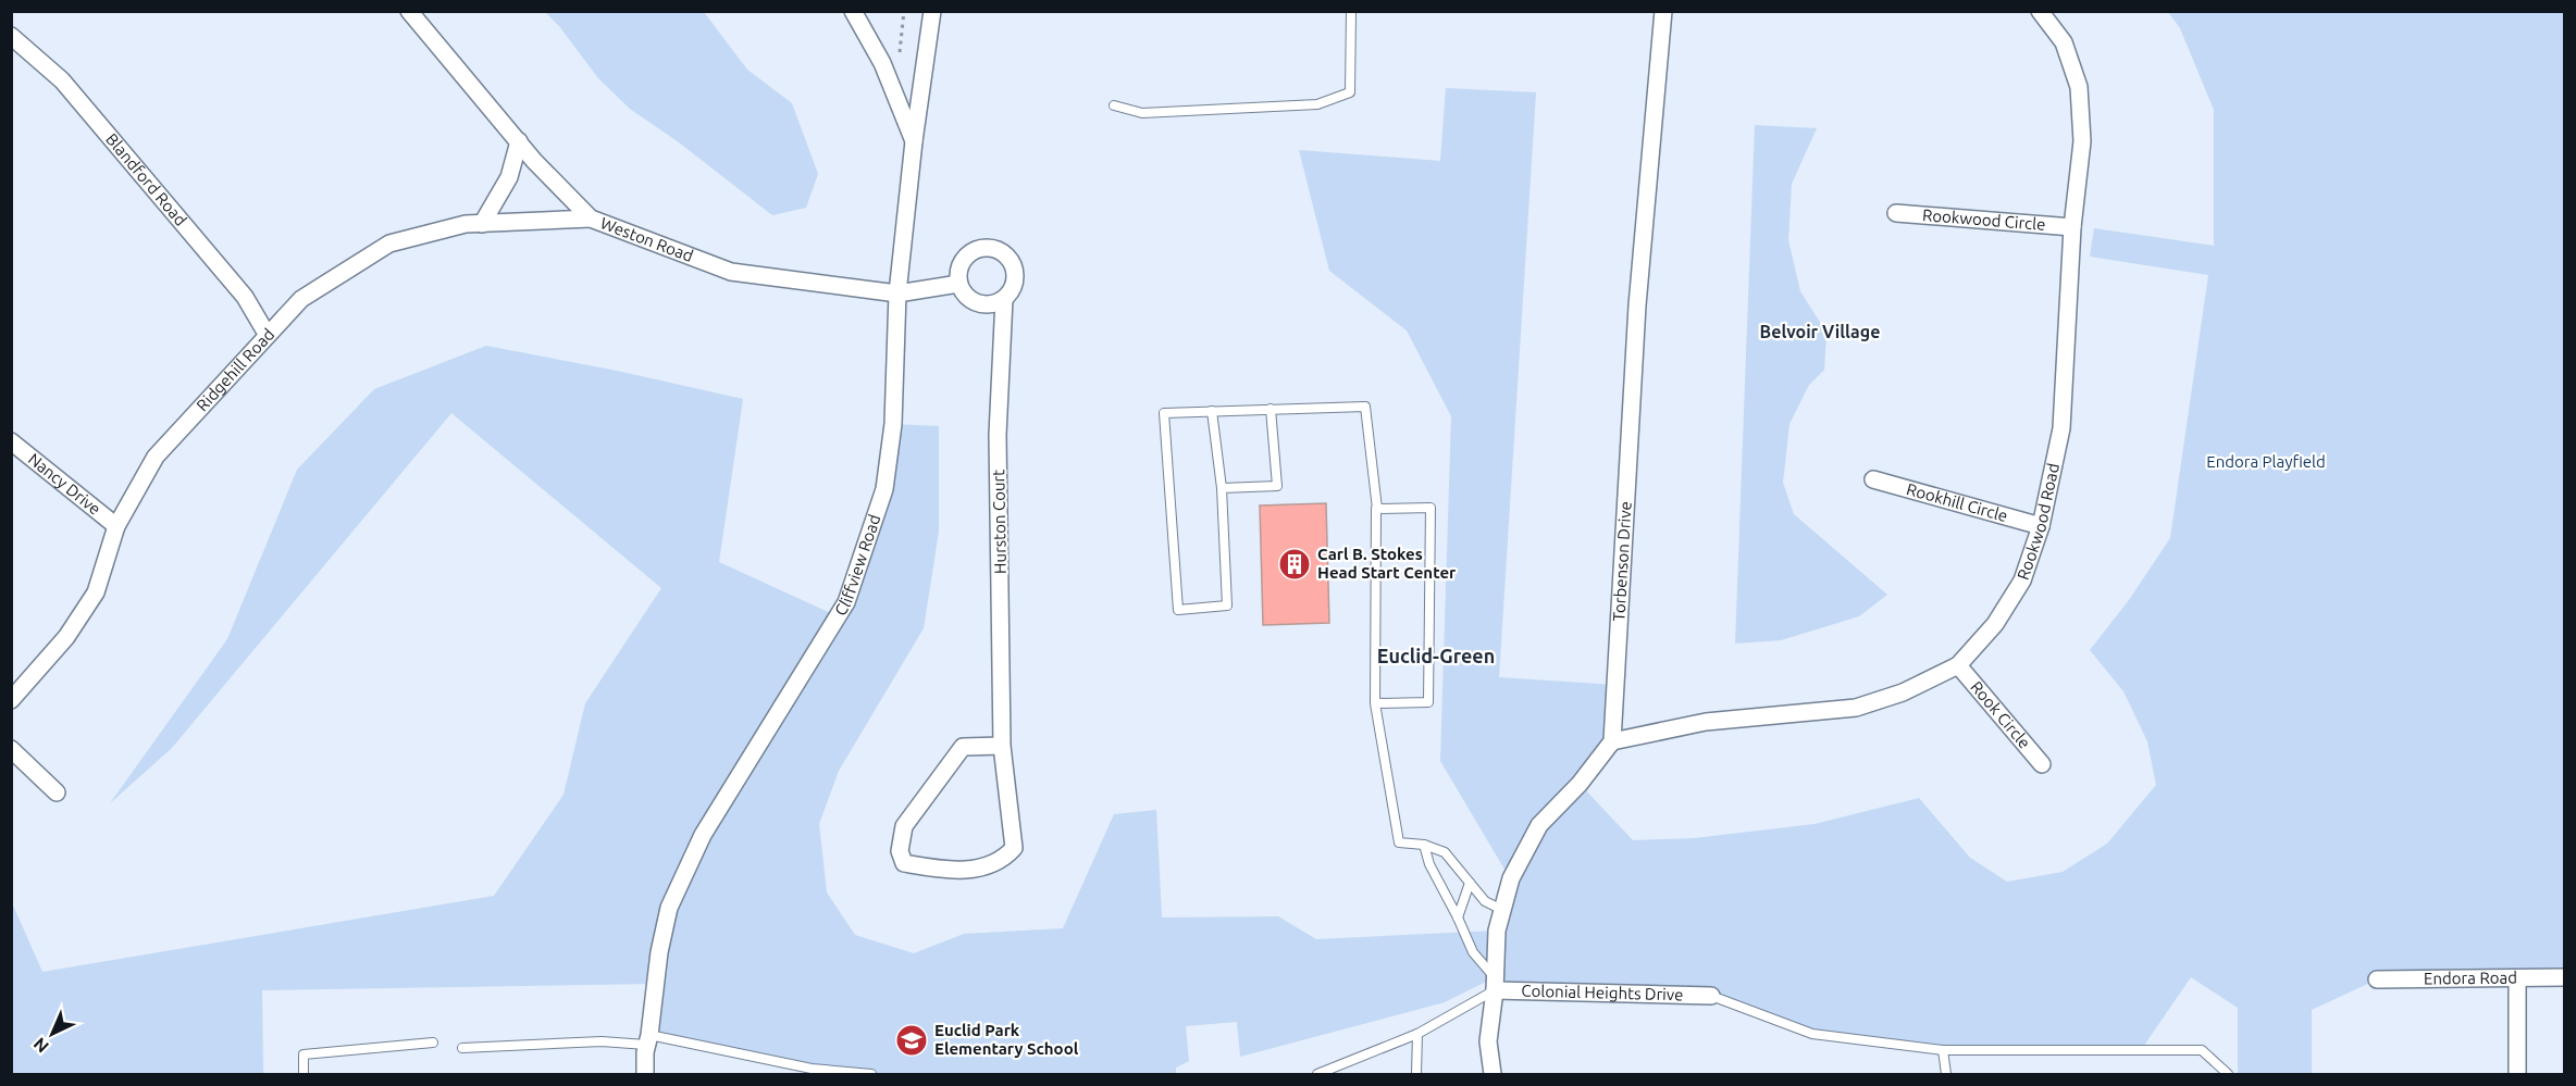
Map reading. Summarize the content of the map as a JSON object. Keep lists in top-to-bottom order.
{
  "streets": {
    "street": [
      "Blandford Road",
      "Rookwood Circle",
      "Weston Road",
      "Ridgehill Road",
      "Nancy Drive",
      "Rookhill Circle",
      "Rookwood Road",
      "Hurston Court",
      "Torbenson Drive",
      "Cliffview Road",
      "Rook Circle",
      "Endora Road",
      "Colonial Heights Drive"
    ]
  },
  "crossings": [
    ["Blandford Road", "Ridgehill Road"],
    ["Rookwood Circle", "Rookwood Road"],
    ["Weston Road", "Ridgehill Road"],
    ["Weston Road", "Cliffview Road"],
    ["Ridgehill Road", "Nancy Drive"],
    ["Rookhill Circle", "Rookwood Road"],
    ["Rookwood Road", "Torbenson Drive"],
    ["Rookwood Road", "Rook Circle"]
  ],
  "districts": ["Belvoir Village", "Euclid-Green"],
  "parks": ["Endora Playfield"],
  "places": {
    "building": ["Carl B. Stokes Head Start Center"],
    "school or university": ["Euclid Park Elementary School"]
  },
  "north": "bottom left"
}
